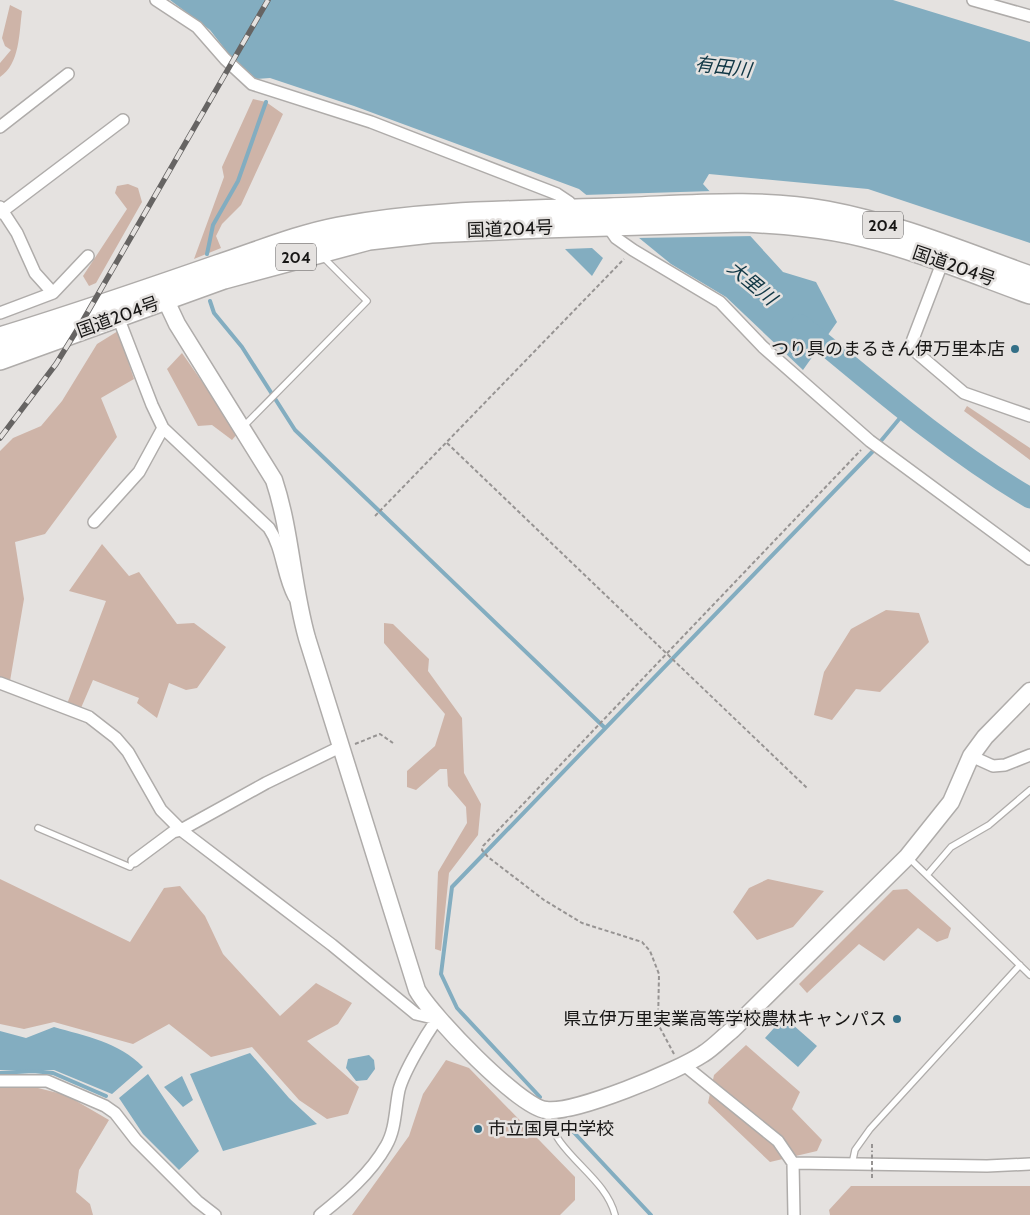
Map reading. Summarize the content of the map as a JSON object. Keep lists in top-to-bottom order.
{
  "streets": {
    "highway": ["204", "国道204号"]
  },
  "water": ["有田川", "大里川"],
  "places": ["つり具のまるきん伊万里本店", "県立伊万里実業高等学校農林キャンパス", "市立国見中学校"]
}
